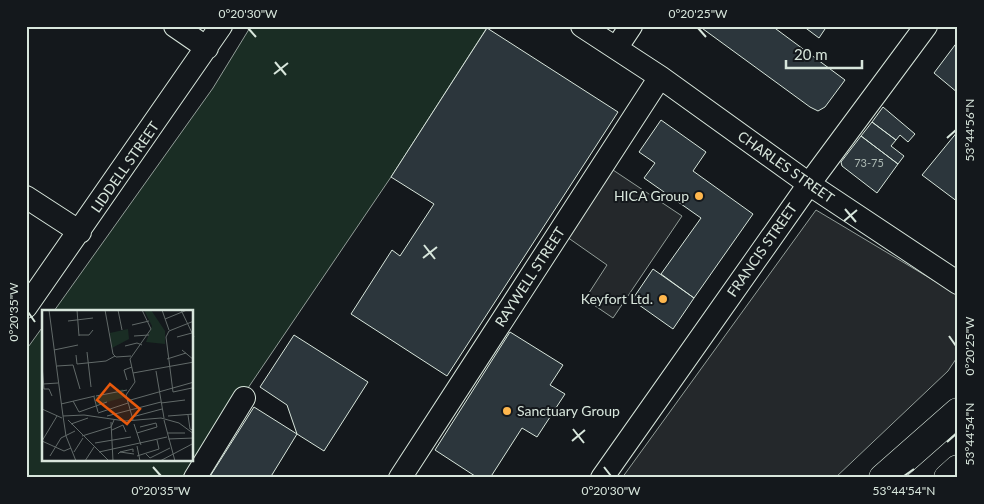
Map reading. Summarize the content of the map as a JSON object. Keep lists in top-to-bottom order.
{
  "streets": {
    "street": [
      "LIDDELL STREET",
      "CHARLES STREET",
      "FRANCIS STREET",
      "RAYWELL STREET"
    ]
  },
  "crossings": [
    ["CHARLES STREET", "FRANCIS STREET"],
    ["CHARLES STREET", "RAYWELL STREET"]
  ],
  "places": ["HICA Group", "Keyfort Ltd.", "Sanctuary Group"],
  "house_numbers": ["73-75"],
  "scale_bar": "20 m",
  "coordinates": [
    "0°20'30\"W",
    "0°20'25\"W",
    "53°44'56\"N",
    "0°20'35\"W",
    "53°44'54\"N"
  ]
}
